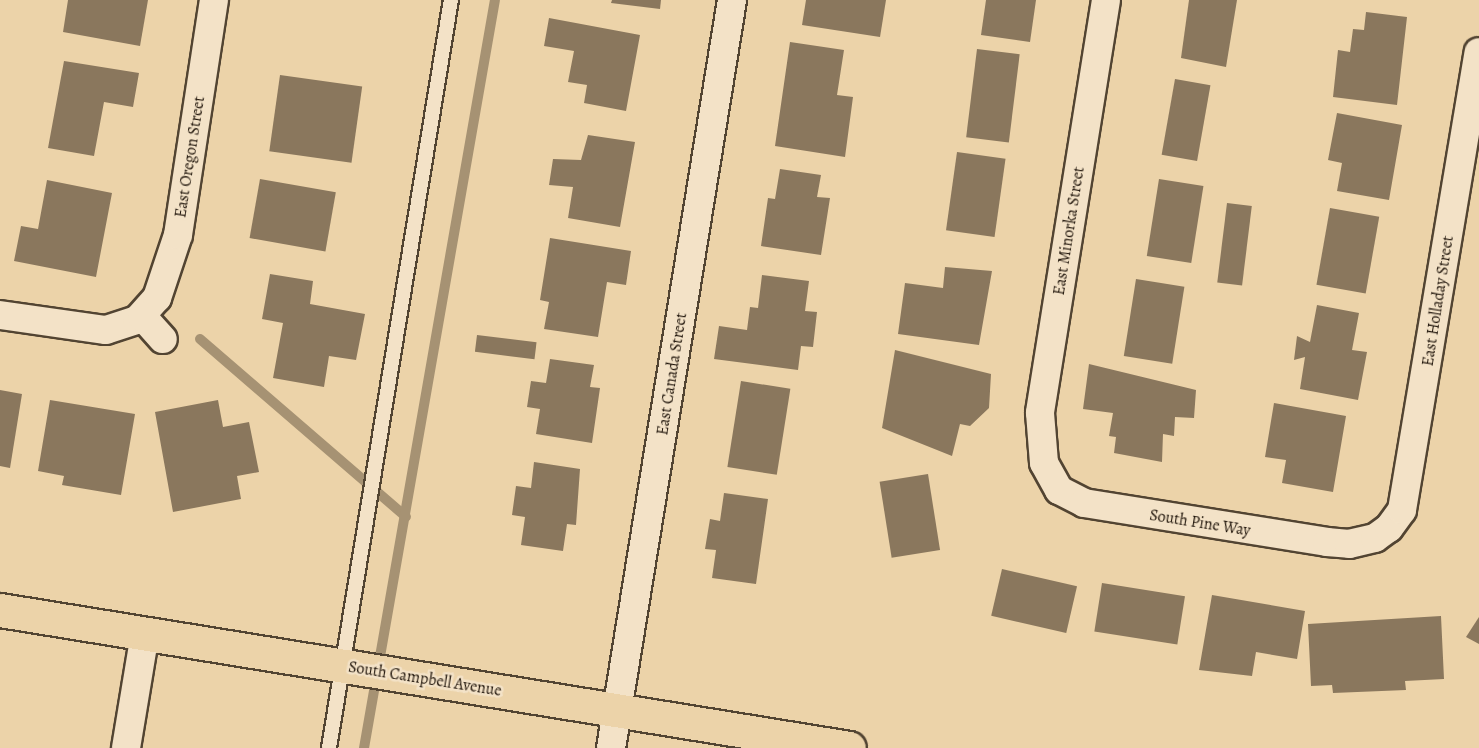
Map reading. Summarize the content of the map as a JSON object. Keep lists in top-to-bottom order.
{
  "streets": {
    "main road": ["South Campbell Avenue"],
    "street": [
      "East Oregon Street",
      "East Minorka Street",
      "East Holladay Street",
      "East Canada Street",
      "South Pine Way"
    ]
  },
  "crossings": [
    ["East Minorka Street", "South Pine Way"],
    ["East Holladay Street", "South Pine Way"],
    ["East Canada Street", "South Campbell Avenue"]
  ]
}
